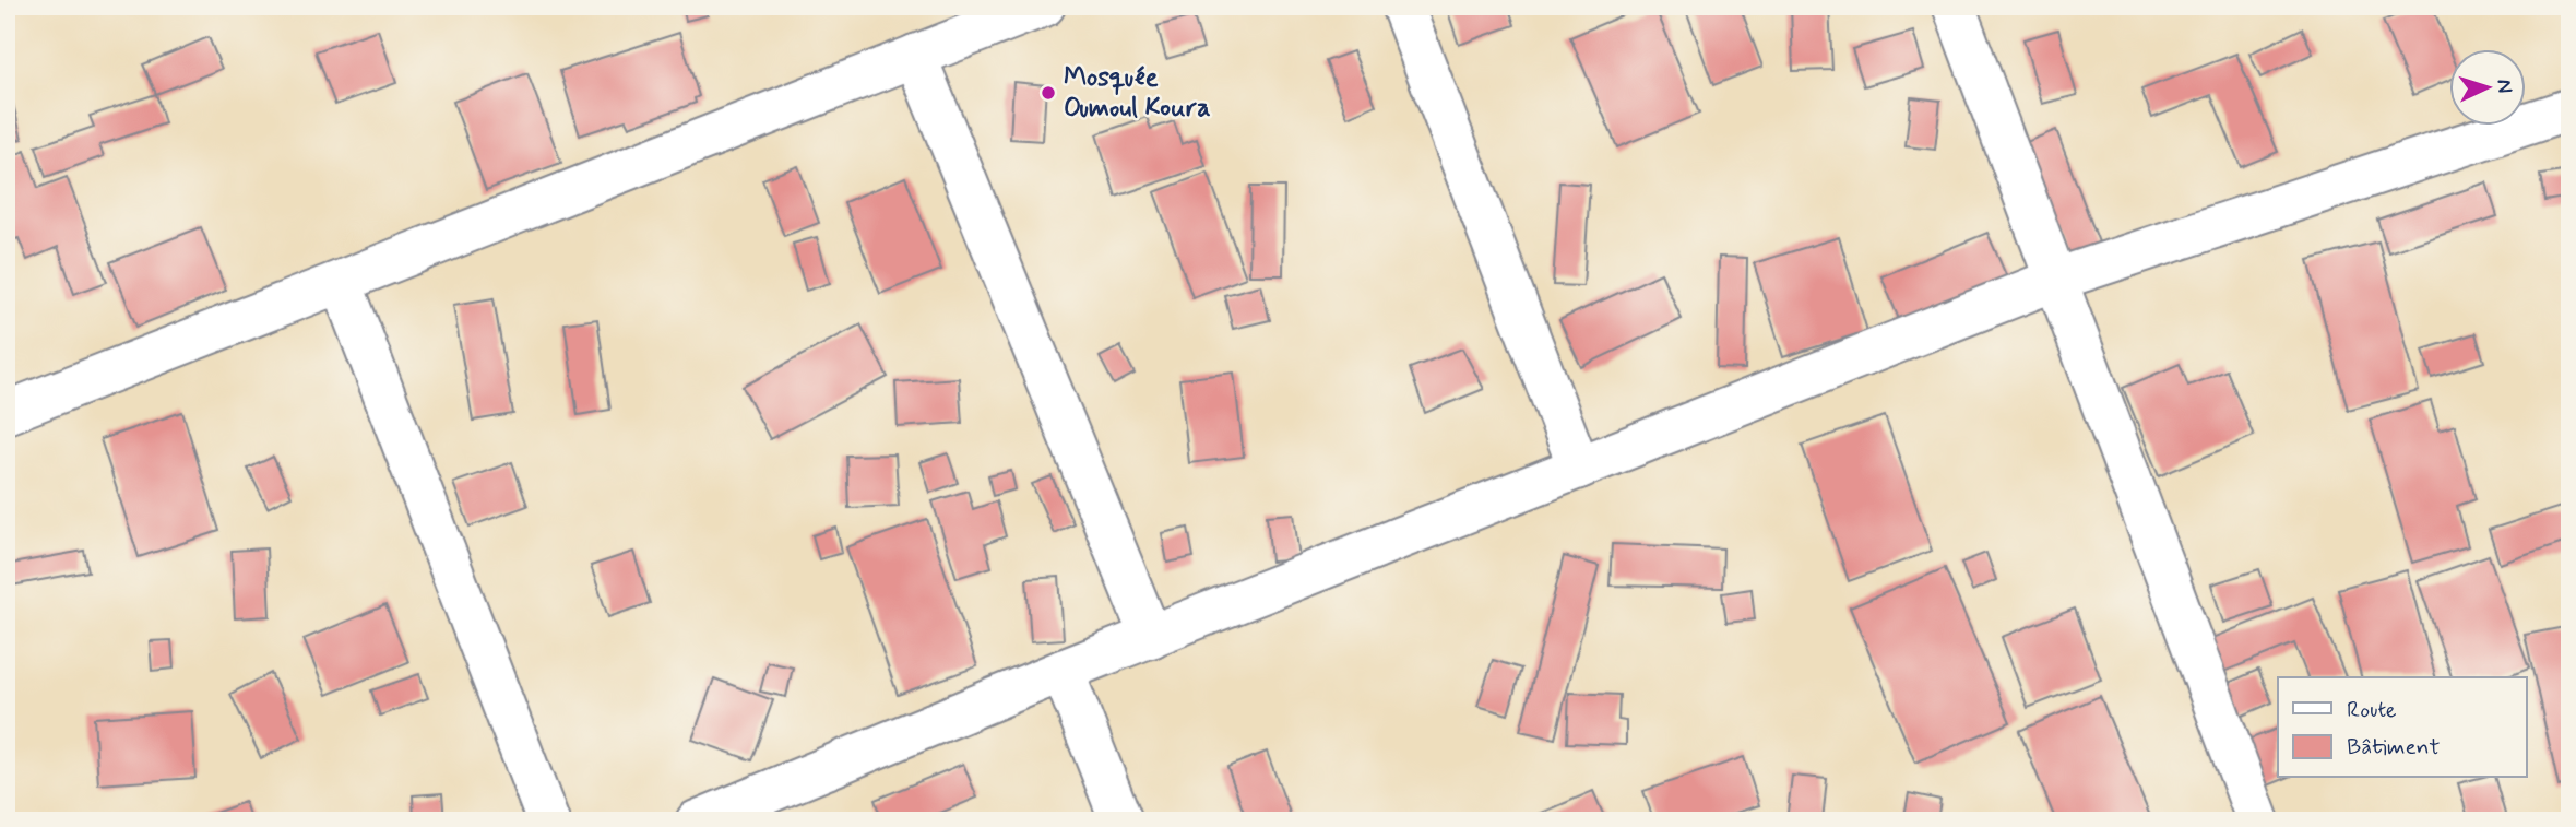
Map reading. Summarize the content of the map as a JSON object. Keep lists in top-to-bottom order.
{
  "places": ["Mosquée Oumoul Koura"],
  "legend": ["Route", "Bâtiment"],
  "north": "right"
}
